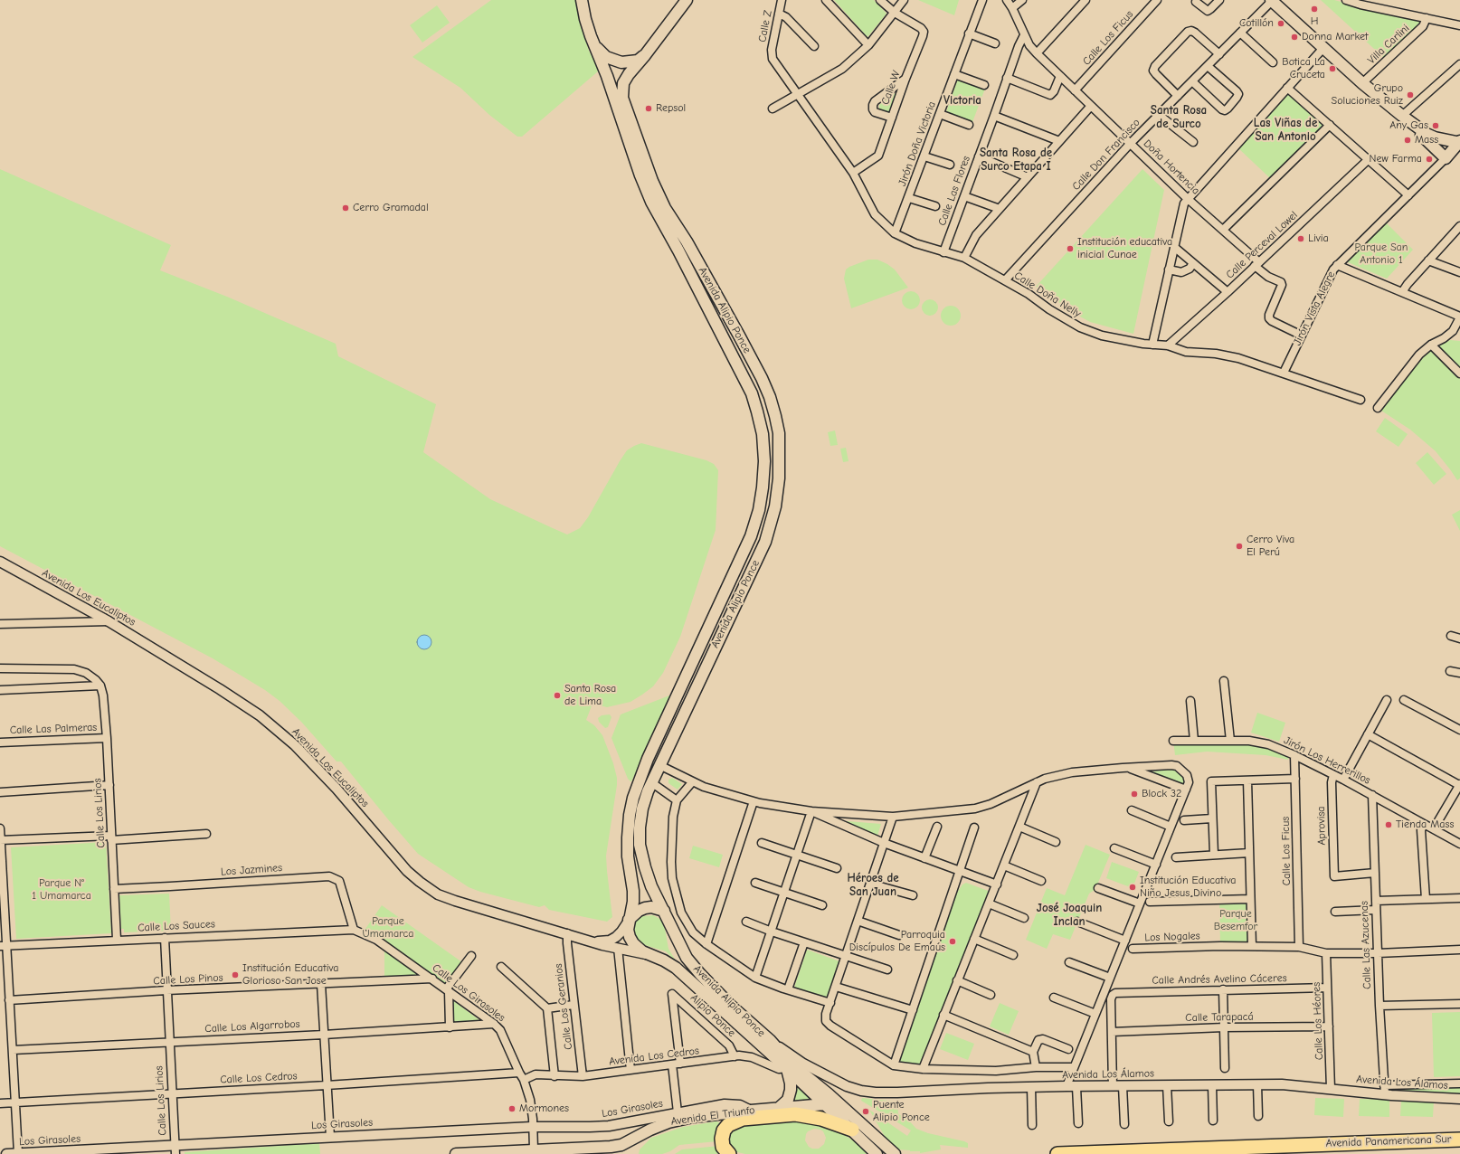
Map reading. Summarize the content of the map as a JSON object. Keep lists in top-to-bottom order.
{
  "streets": {
    "highway": ["Avenida Panamericana Sur"],
    "main road": ["Avenida Alipio Ponce", "Avenida El Triunfo"],
    "street": [
      "Calle Z",
      "Calle Los Ficus",
      "Villa Carlini",
      "Calle W",
      "Jirón Doña Victoria",
      "Calle Don Francisco",
      "Doña Hortencia",
      "Calle Las Flores",
      "Calle Perceval Lowel",
      "Calle Doña Nelly",
      "Jirón Vista Alegre",
      "Avenida Los Eucaliptos",
      "Calle Las Palmeras",
      "Jirón Los Herrerillos",
      "Calle Los Lirios",
      "Aprovisa",
      "Los Jazmines",
      "Calle Los Sauces",
      "Los Nogales",
      "Calle Las Azucenas",
      "Calle Los Pinos",
      "Calle Andrés Avelino Cáceres",
      "Calle Los Girasoles",
      "Calle Los Geranios",
      "Alipio Ponce",
      "Calle Tarapacá",
      "Calle Los Héores",
      "Calle Los Algarrobos",
      "Avenida Los Cedros",
      "Avenida Los Álamos",
      "Calle Los Cedros",
      "Los Girasoles"
    ]
  },
  "crossings": [
    ["Calle Z", "Calle Doña Nelly"],
    ["Calle Los Ficus", "Doña Hortencia"],
    ["Calle Los Ficus", "Jirón Los Herrerillos"],
    ["Calle Los Ficus", "Los Nogales"],
    ["Calle W", "Calle Doña Nelly"],
    ["Jirón Doña Victoria", "Calle Doña Nelly"],
    ["Calle Don Francisco", "Doña Hortencia"],
    ["Calle Don Francisco", "Calle Doña Nelly"],
    ["Doña Hortencia", "Calle Las Flores"],
    ["Doña Hortencia", "Calle Perceval Lowel"],
    ["Doña Hortencia", "Jirón Vista Alegre"],
    ["Calle Las Flores", "Calle Doña Nelly"],
    ["Calle Perceval Lowel", "Calle Doña Nelly"],
    ["Calle Doña Nelly", "Jirón Vista Alegre"],
    ["Avenida Alipio Ponce", "Avenida Los Eucaliptos"],
    ["Avenida Alipio Ponce", "Avenida Los Cedros"],
    ["Avenida Alipio Ponce", "Avenida Los Álamos"],
    ["Avenida Alipio Ponce", "Avenida El Triunfo"],
    ["Avenida Los Eucaliptos", "Calle Los Geranios"],
    ["Calle Las Palmeras", "Calle Los Lirios"],
    ["Jirón Los Herrerillos", "Aprovisa"],
    ["Jirón Los Herrerillos", "Calle Las Azucenas"],
    ["Calle Los Lirios", "Los Jazmines"],
    ["Calle Los Lirios", "Calle Los Sauces"],
    ["Calle Los Lirios", "Calle Los Pinos"],
    ["Calle Los Lirios", "Calle Los Algarrobos"],
    ["Calle Los Lirios", "Calle Los Cedros"],
    ["Calle Los Lirios", "Los Girasoles"],
    ["Aprovisa", "Calle Las Azucenas"],
    ["Los Jazmines", "Calle Los Sauces"],
    ["Los Jazmines", "Calle Los Girasoles"],
    ["Calle Los Sauces", "Calle Los Girasoles"],
    ["Los Nogales", "Calle Las Azucenas"],
    ["Los Nogales", "Calle Los Héores"],
    ["Calle Las Azucenas", "Avenida Los Álamos"],
    ["Calle Los Pinos", "Calle Los Girasoles"],
    ["Calle Andrés Avelino Cáceres", "Calle Tarapacá"],
    ["Calle Andrés Avelino Cáceres", "Calle Los Héores"],
    ["Calle Los Girasoles", "Calle Los Algarrobos"],
    ["Calle Los Girasoles", "Avenida Los Cedros"],
    ["Calle Los Girasoles", "Calle Los Cedros"],
    ["Calle Los Girasoles", "Los Girasoles"],
    ["Calle Los Girasoles", "Avenida El Triunfo"],
    ["Calle Los Geranios", "Avenida Los Cedros"],
    ["Alipio Ponce", "Avenida Los Cedros"],
    ["Calle Tarapacá", "Calle Los Héores"],
    ["Calle Los Héores", "Avenida Los Álamos"]
  ],
  "districts": [
    "Victoria",
    "Santa Rosa de Surco",
    "Las Viñas de San Antonio",
    "Santa Rosa de Surco Etapa I",
    "Héroes de San Juan",
    "José Joaquin Inclan"
  ],
  "parks": [
    "Parque San Antonio 1",
    "Parque N° 1 Umamarca",
    "Parque Besemfor",
    "Parque Umamarca"
  ],
  "places": [
    "H",
    "Cotillón",
    "Donna Market",
    "Botica La Cruceta",
    "Grupo Soluciones Ruiz",
    "Repsol",
    "Any Gas",
    "Mass",
    "New Farma",
    "Cerro Gramadal",
    "Livia",
    "Institución educativa inicial Cunae",
    "Cerro Viva El Perú",
    "Santa Rosa de Lima",
    "Block 32",
    "Tienda Mass",
    "Institución Educativa Niño Jesus Divino",
    "Parroquia Discípulos De Emaús",
    "Institución Educativa Glorioso San Jose",
    "Mormones",
    "Puente Alipio Ponce"
  ]
}
